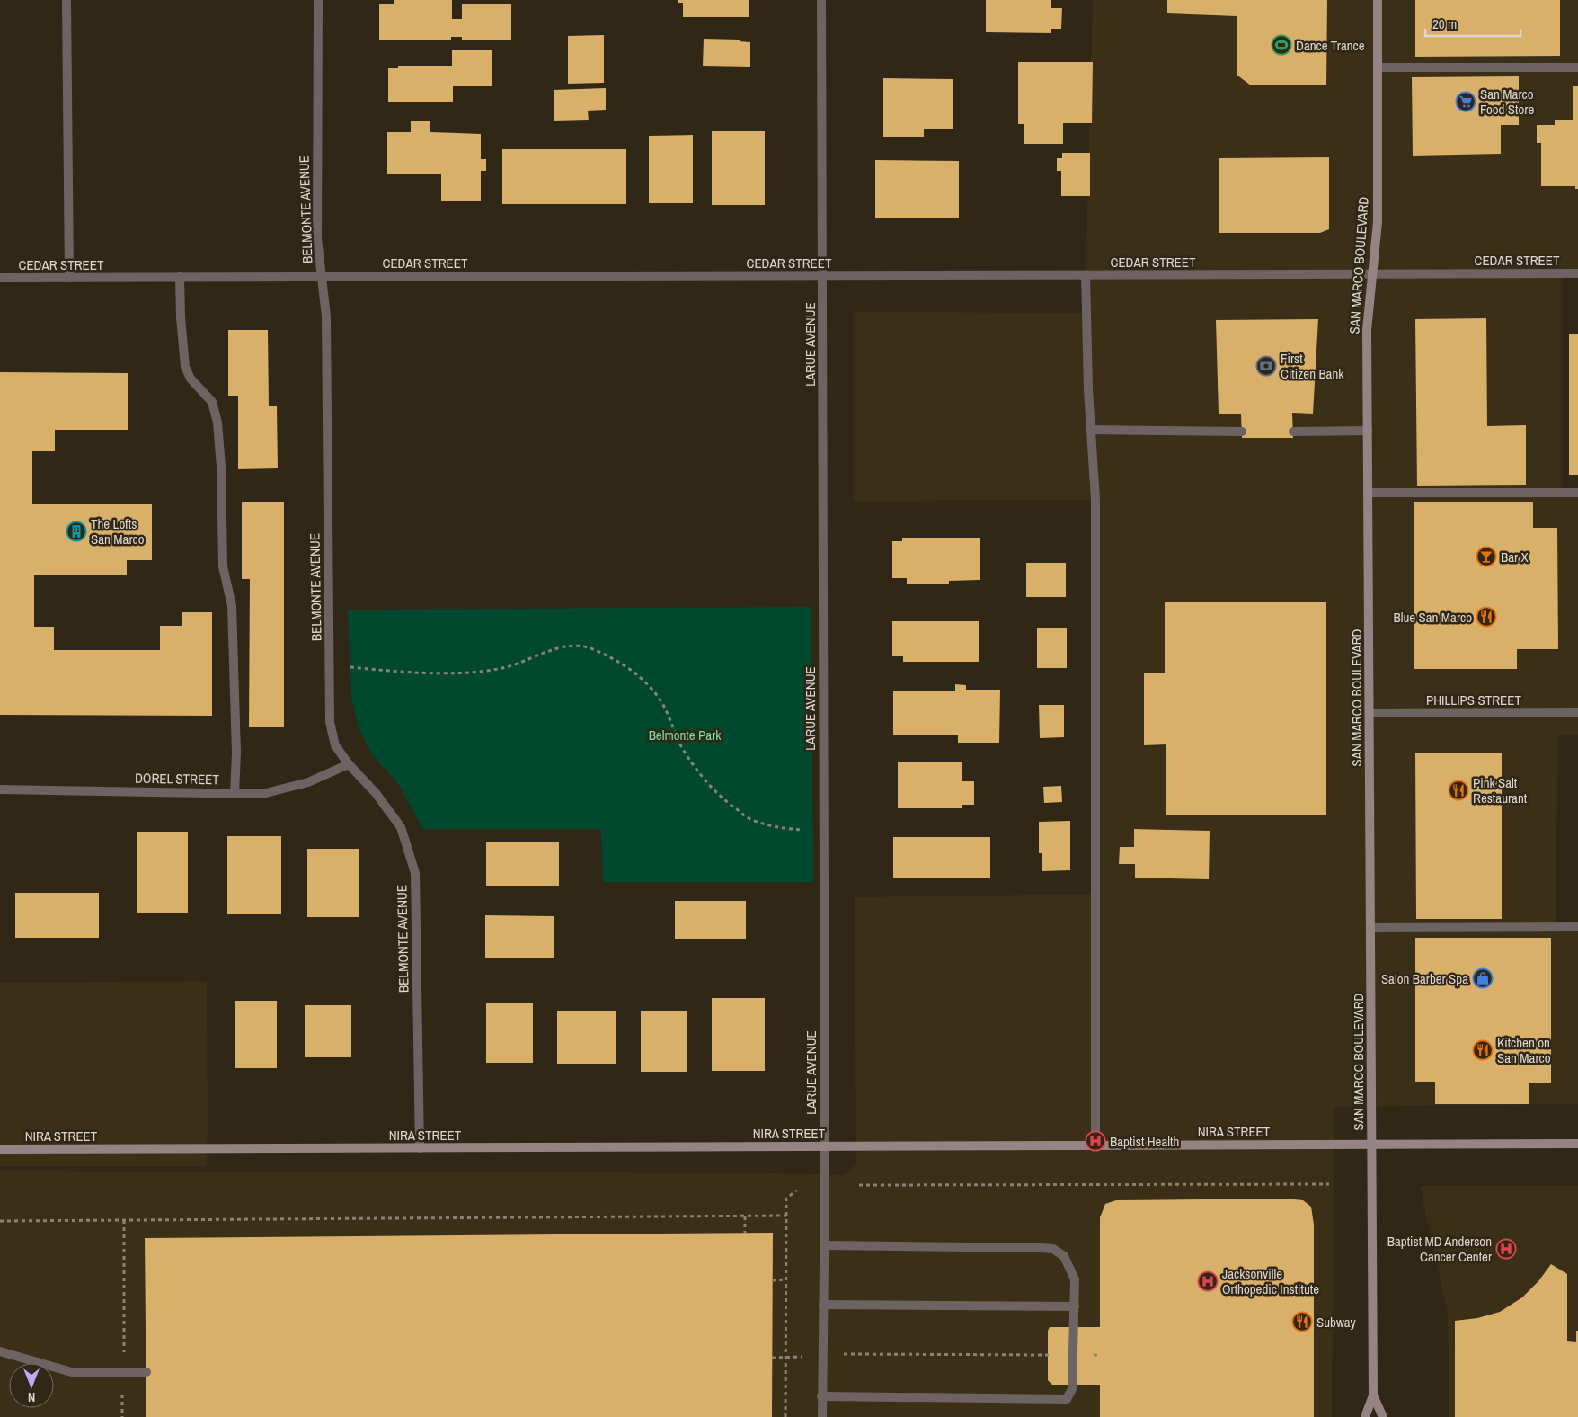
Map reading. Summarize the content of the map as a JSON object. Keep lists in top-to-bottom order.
{
  "streets": {
    "street": [
      "BELMONTE AVENUE",
      "CEDAR STREET",
      "SAN MARCO BOULEVARD",
      "LARUE AVENUE",
      "PHILLIPS STREET",
      "DOREL STREET",
      "NIRA STREET"
    ]
  },
  "crossings": [
    ["BELMONTE AVENUE", "CEDAR STREET"],
    ["BELMONTE AVENUE", "DOREL STREET"],
    ["BELMONTE AVENUE", "NIRA STREET"],
    ["CEDAR STREET", "SAN MARCO BOULEVARD"],
    ["CEDAR STREET", "LARUE AVENUE"],
    ["SAN MARCO BOULEVARD", "PHILLIPS STREET"],
    ["SAN MARCO BOULEVARD", "NIRA STREET"],
    ["LARUE AVENUE", "NIRA STREET"]
  ],
  "parks": ["Belmonte Park"],
  "places": {
    "sports": ["Dance Trance"],
    "supermarket": ["San Marco Food Store"],
    "bank": ["First Citizen Bank"],
    "building": ["The Lofts San Marco"],
    "bar": ["Bar X"],
    "restaurant": [
      "Blue San Marco",
      "Pink Salt Restaurant",
      "Kitchen on San Marco",
      "Subway"
    ],
    "shop": ["Salon Barber Spa"],
    "hospital": ["Baptist Health", "Baptist MD Anderson Cancer Center", "Jacksonville Orthopedic Institute"]
  },
  "scale_bar": "20 m",
  "north": "bottom"
}
